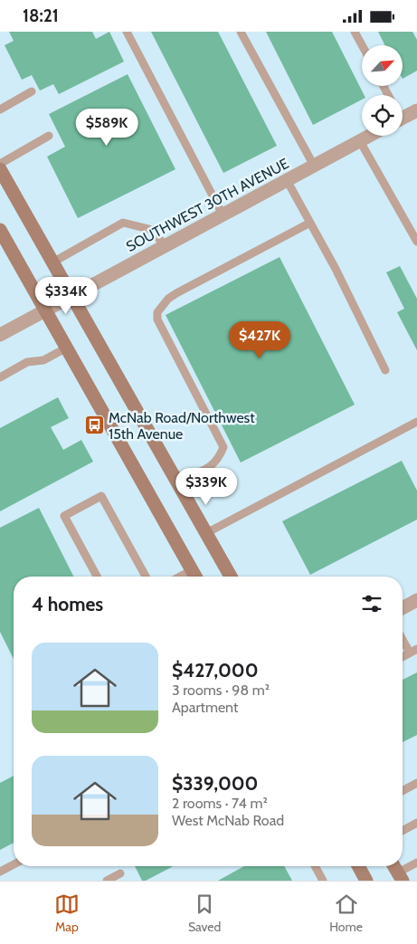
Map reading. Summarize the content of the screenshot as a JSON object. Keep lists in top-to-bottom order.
{
  "streets": {
    "street": ["SOUTHWEST 30TH AVENUE"]
  },
  "places": {
    "bus stop": ["McNab Road/Northwest 15th Avenue"]
  },
  "north": "top right",
  "page": {
    "status": "18:21",
    "price": [
      "$589K",
      "$334K",
      "$427K",
      "$339K"
    ],
    "heading": "4 homes",
    "list": [
      {
        "name": "$427,000",
        "note": "3 rooms · 98 m² · Apartment"
      },
      {
        "name": "$339,000",
        "note": "2 rooms · 74 m² · West McNab Road"
      }
    ],
    "tabs": ["Map", "Saved", "Home"]
  }
}
